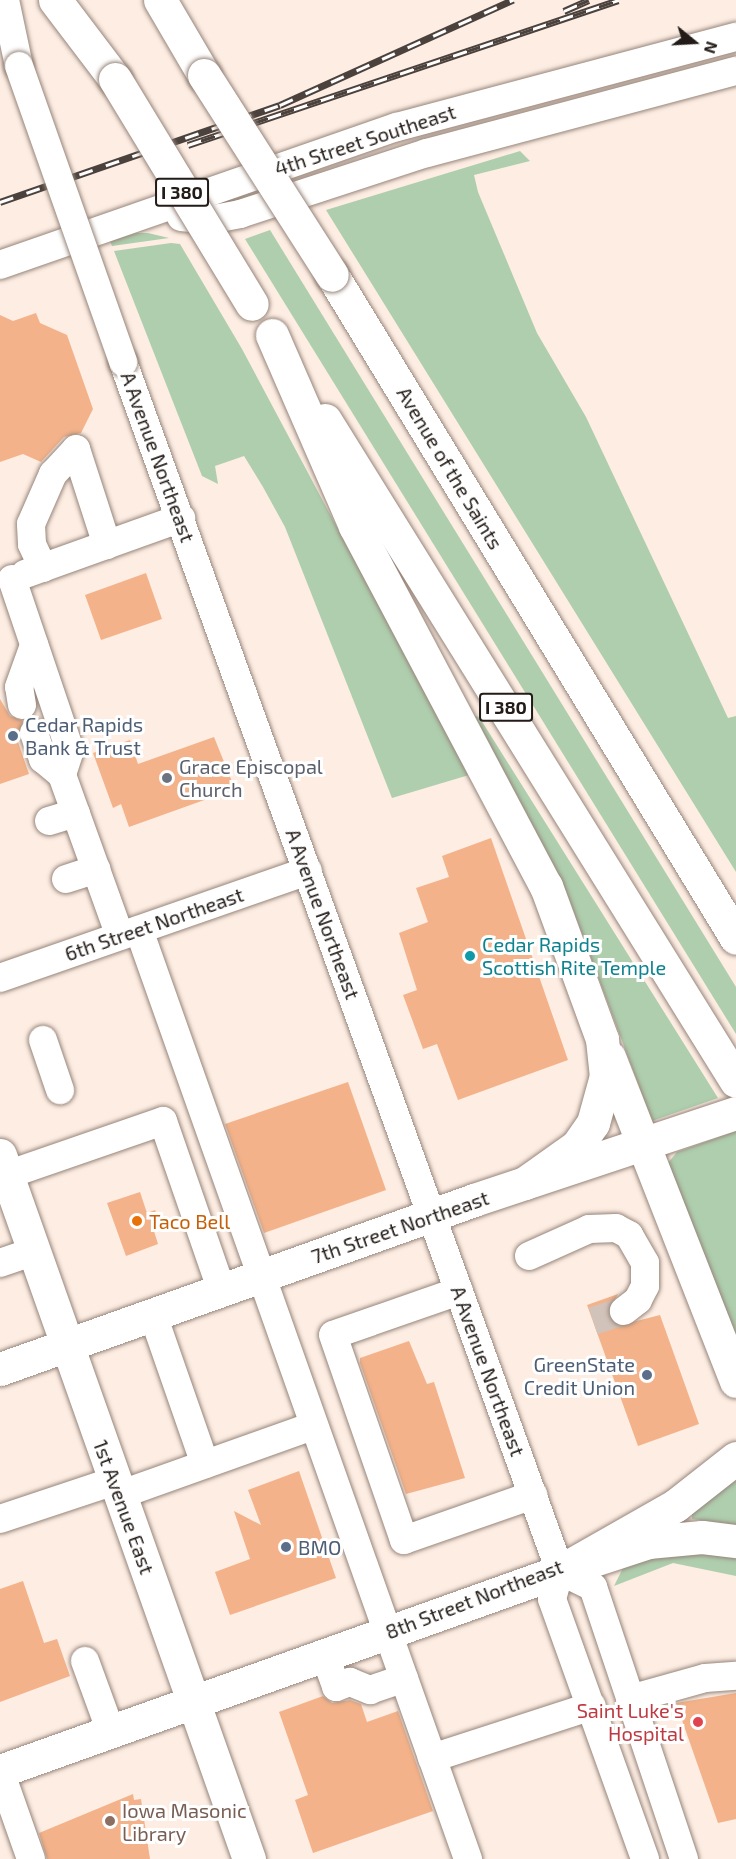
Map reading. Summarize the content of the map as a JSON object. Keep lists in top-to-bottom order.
{
  "streets": {
    "main road": [
      "I 380",
      "Avenue of the Saints",
      "7th Street Northeast",
      "1st Avenue East",
      "8th Street Northeast"
    ],
    "street": ["4th Street Southeast", "A Avenue Northeast", "6th Street Northeast"]
  },
  "crossings": [
    ["A Avenue Northeast", "6th Street Northeast"],
    ["A Avenue Northeast", "7th Street Northeast"],
    ["A Avenue Northeast", "8th Street Northeast"],
    ["7th Street Northeast", "1st Avenue East"],
    ["1st Avenue East", "8th Street Northeast"]
  ],
  "places": [
    "Cedar Rapids Bank & Trust",
    "Grace Episcopal Church",
    "Cedar Rapids Scottish Rite Temple",
    "Taco Bell",
    "GreenState Credit Union",
    "BMO",
    "Saint Luke's Hospital",
    "Iowa Masonic Library"
  ],
  "north": "right"
}
